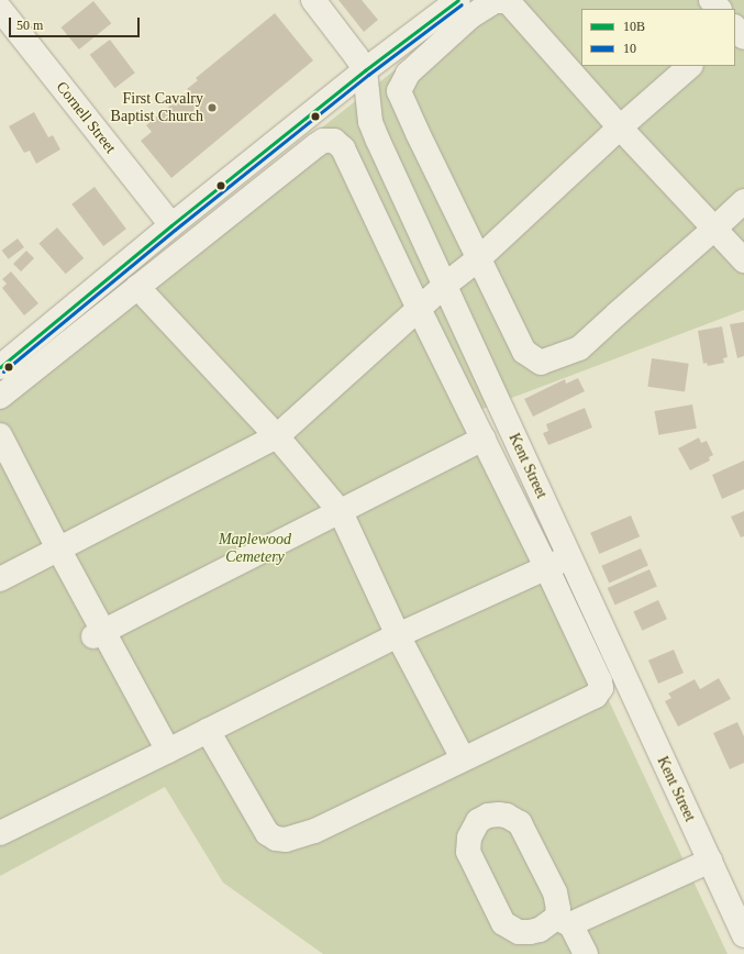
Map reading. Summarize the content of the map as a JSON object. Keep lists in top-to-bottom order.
{
  "streets": {
    "street": ["Cornell Street", "Kent Street"]
  },
  "parks": ["Maplewood Cemetery"],
  "places": ["First Cavalry Baptist Church"],
  "lines": ["transit line 10B", "transit line 10"],
  "legend": ["10B", "10"],
  "scale_bar": "50 m"
}
